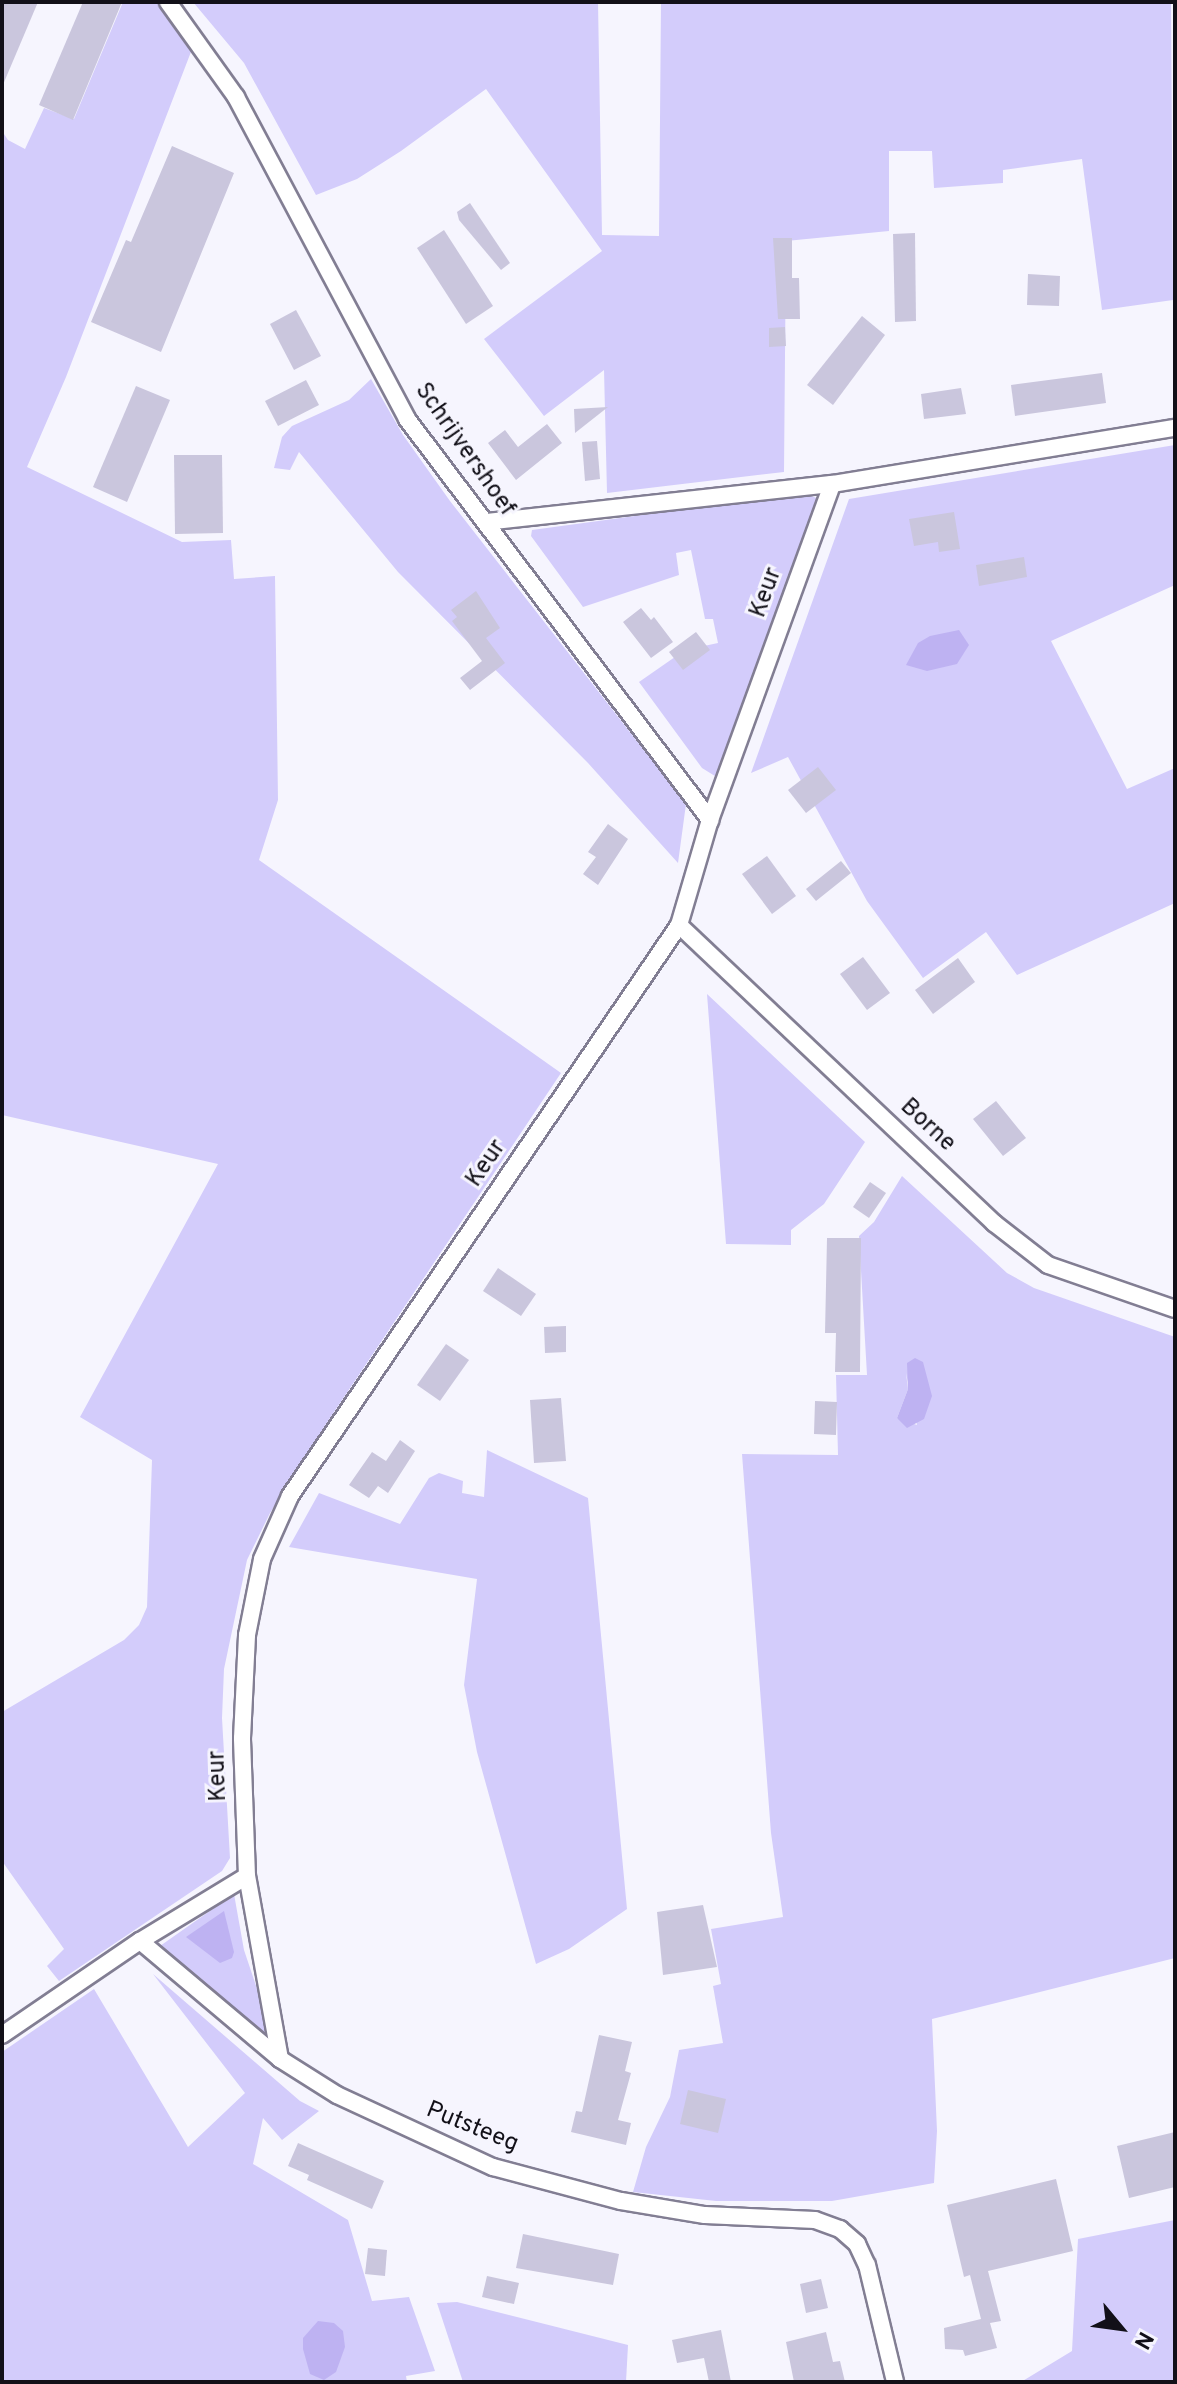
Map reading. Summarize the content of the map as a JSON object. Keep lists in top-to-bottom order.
{
  "streets": {
    "street": [
      "Schrijvershoef",
      "Keur",
      "Borne",
      "Putsteeg"
    ]
  },
  "crossings": [
    ["Schrijvershoef", "Keur"],
    ["Keur", "Borne"],
    ["Keur", "Putsteeg"]
  ],
  "north": "bottom right"
}
